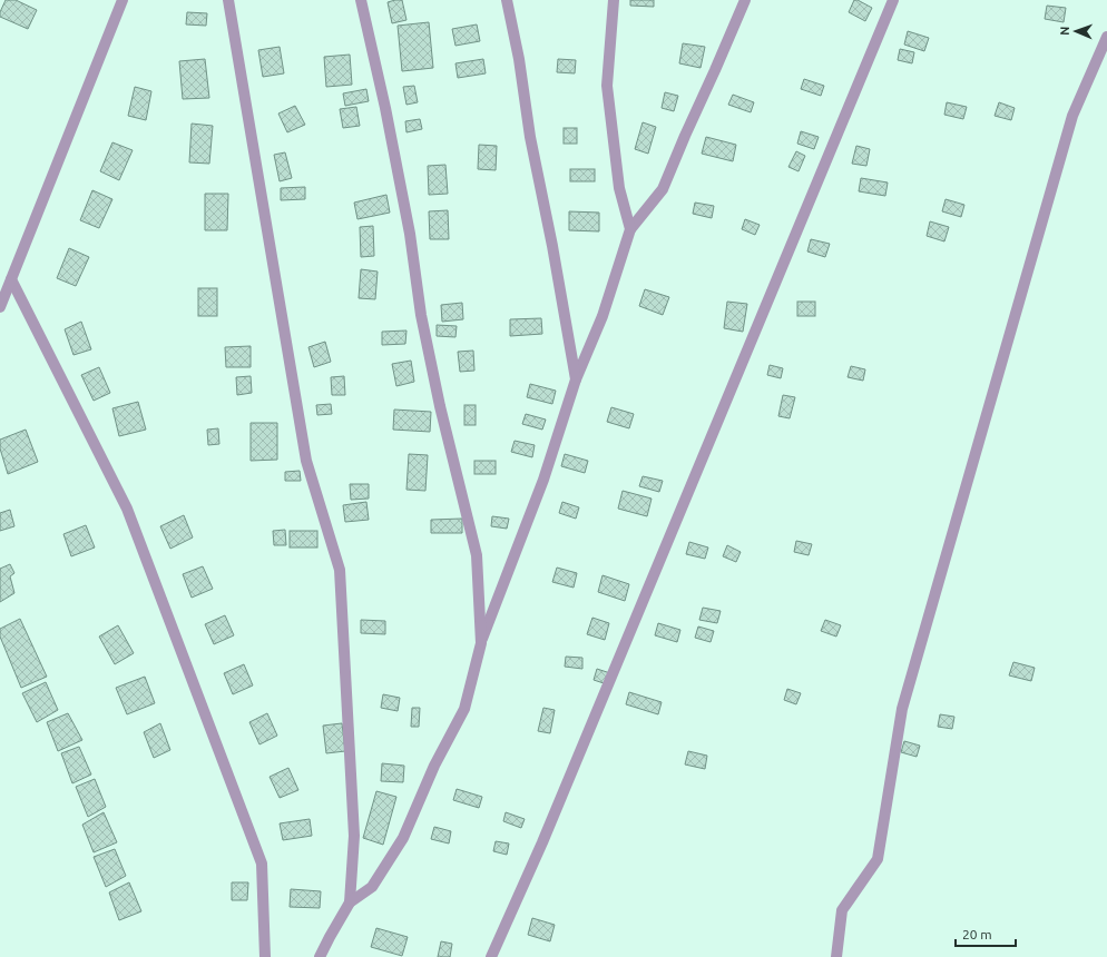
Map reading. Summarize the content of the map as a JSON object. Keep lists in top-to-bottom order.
{
  "scale_bar": "20 m",
  "north": "left"
}
